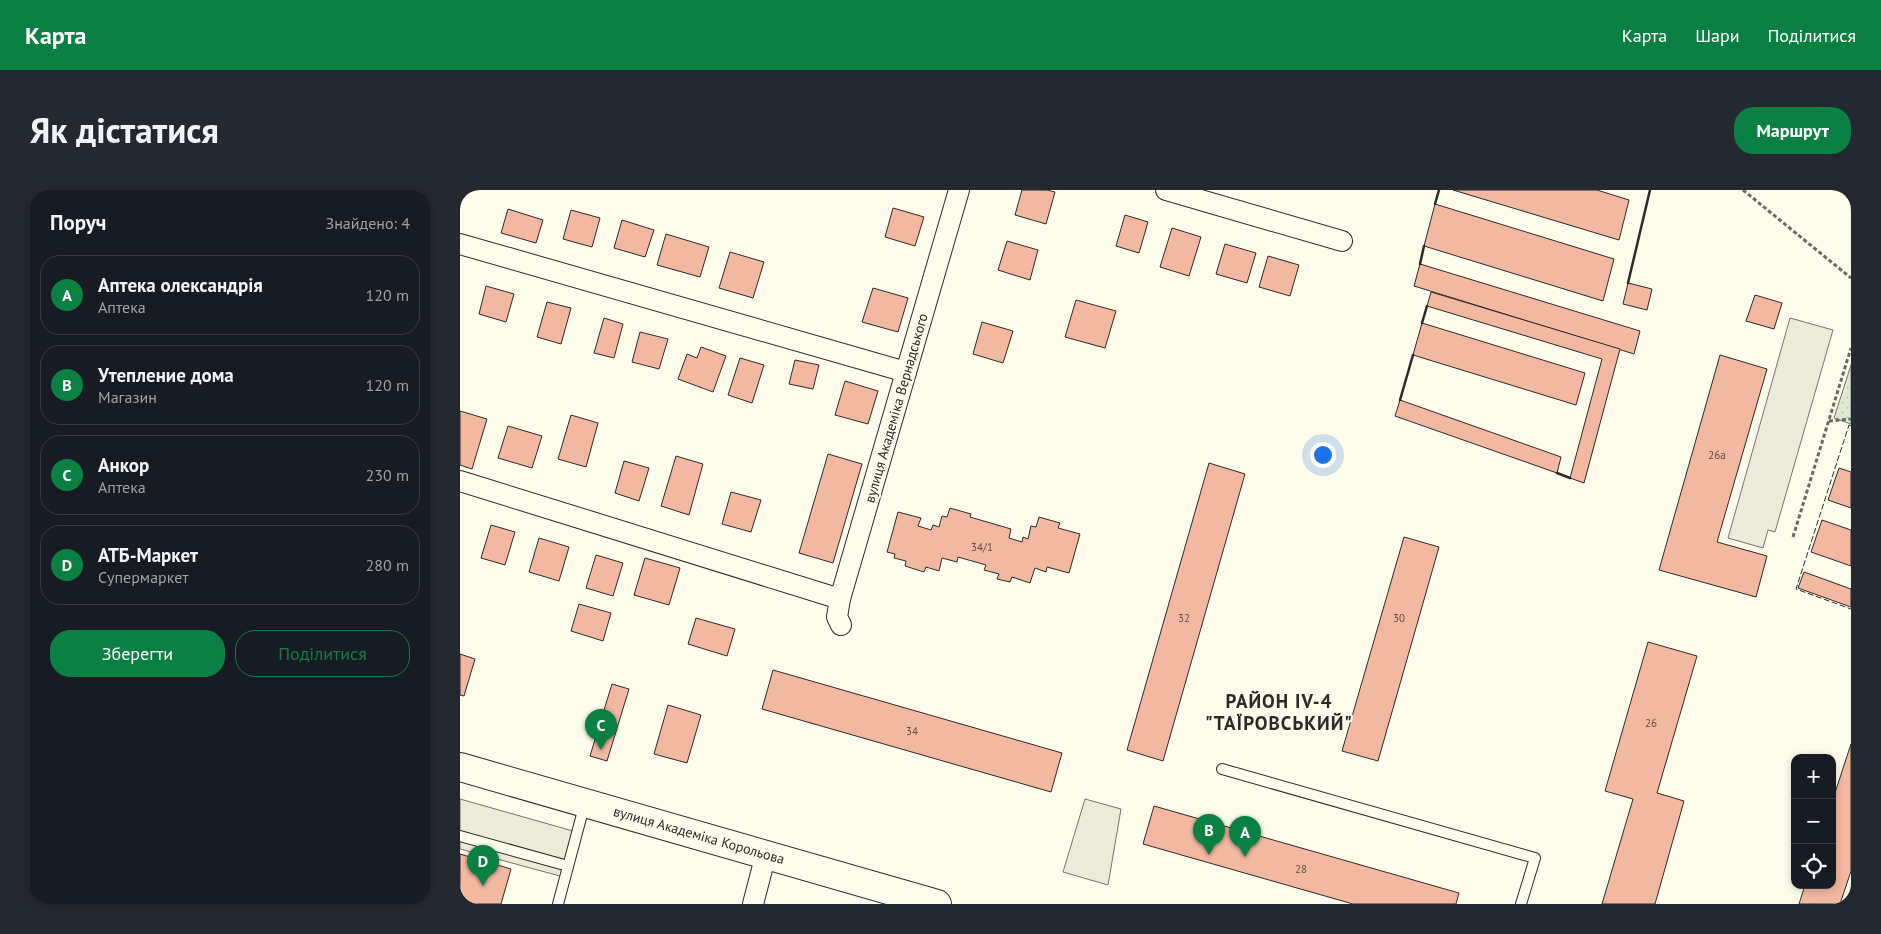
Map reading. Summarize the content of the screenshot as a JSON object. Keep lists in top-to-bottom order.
{
  "streets": {
    "main road": ["вулиця Академіка Корольова"],
    "street": ["вулиця Академіка Вернадського"]
  },
  "districts": ["РАЙОН IV-4 \"ТАЇРОВСЬКИЙ\""],
  "house_numbers": [
    "26а",
    "34/1",
    "32",
    "30",
    "26",
    "34",
    "28"
  ],
  "page": {
    "header": "Карта",
    "nav": ["Карта", "Шари", "Поділитися"],
    "title": "Як дістатися",
    "buttons": [
      "Маршрут",
      ["Зберегти", "Поділитися"]
    ],
    "heading": ["Поруч", "Знайдено: 4"],
    "list": [
      {
        "mark": "A",
        "name": "Аптека олександрія",
        "note": "Аптека",
        "value": "120 m"
      },
      {
        "mark": "B",
        "name": "Утепление дома",
        "note": "Магазин",
        "value": "120 m"
      },
      {
        "mark": "C",
        "name": "Анкор",
        "note": "Аптека",
        "value": "230 m"
      },
      {
        "mark": "D",
        "name": "АТБ-Маркет",
        "note": "Супермаркет",
        "value": "280 m"
      }
    ],
    "pins": [
      "C",
      "B",
      "A",
      "D"
    ],
    "map_buttons": ["+", "−"]
  }
}
